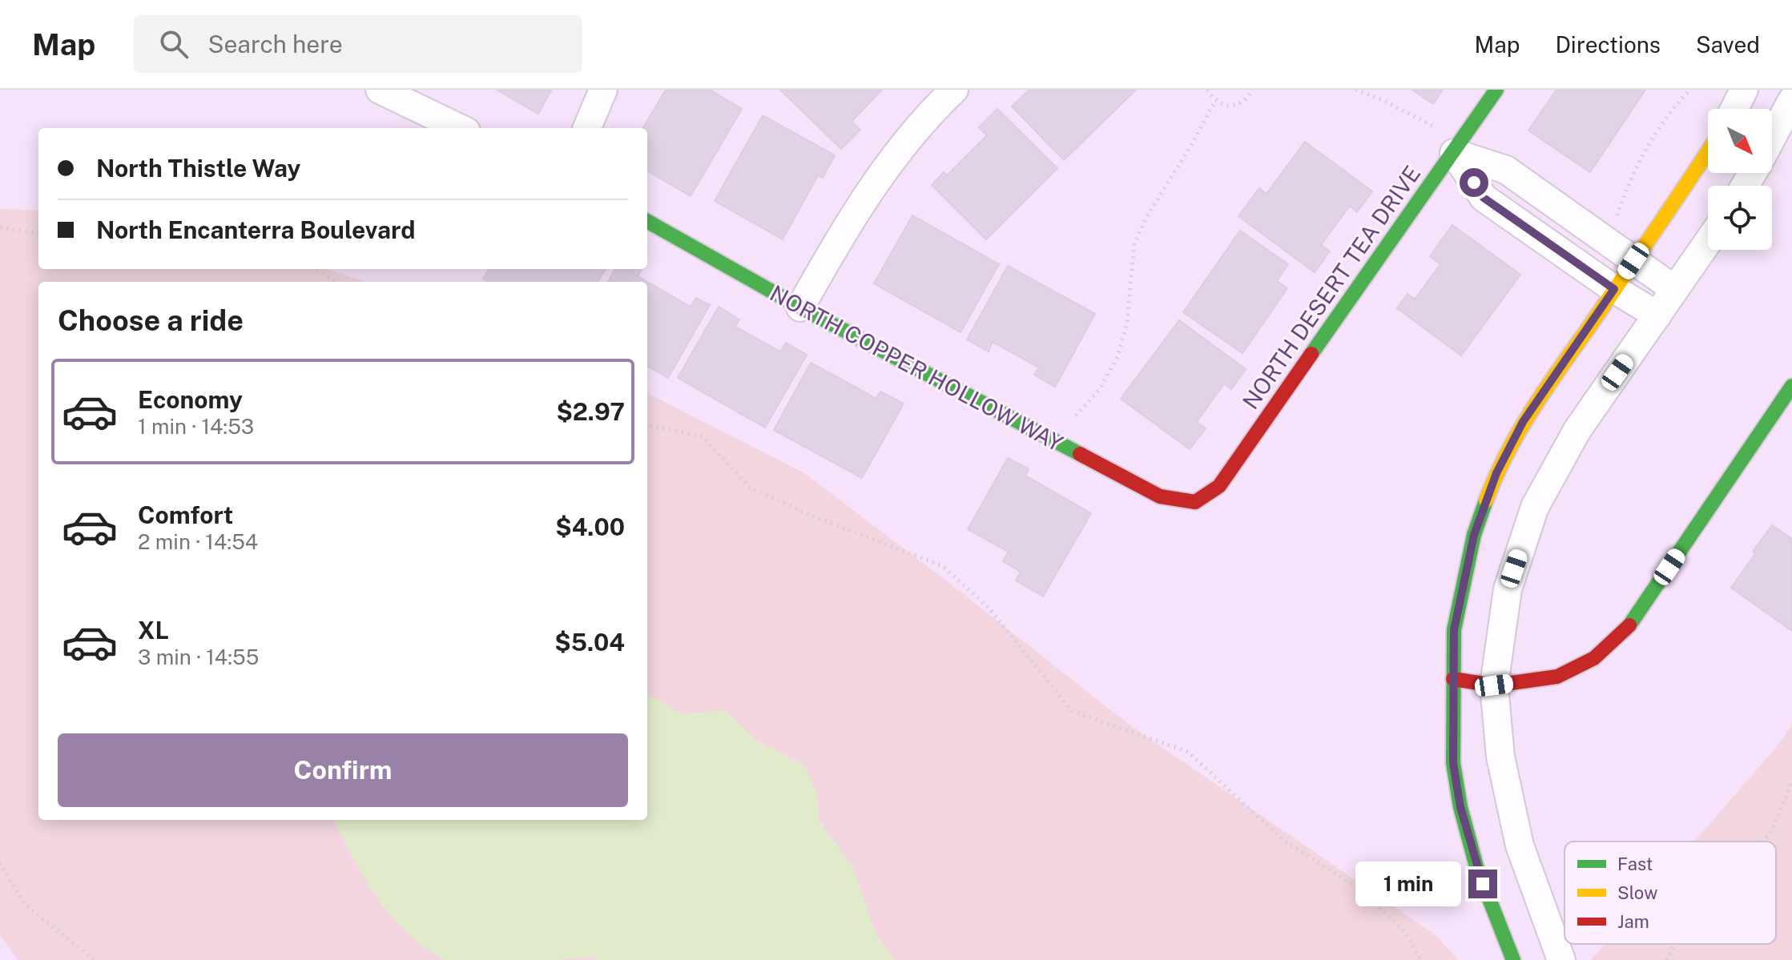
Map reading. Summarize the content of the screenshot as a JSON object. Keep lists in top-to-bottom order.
{
  "streets": {
    "street": ["NORTH DESERT TEA DRIVE", "NORTH COPPER HOLLOW WAY"]
  },
  "crossings": [
    ["NORTH DESERT TEA DRIVE", "NORTH COPPER HOLLOW WAY"]
  ],
  "legend": ["Fast", "Slow", "Jam"],
  "north": "bottom right",
  "page": {
    "header": "Map",
    "search": "Search here",
    "nav": ["Map", "Directions", "Saved"],
    "banner": ["North Thistle Way", "North Encanterra Boulevard"],
    "heading": "Choose a ride",
    "list": [
      {
        "name": "Economy",
        "note": "1 min · 14:53",
        "value": "$2.97"
      },
      {
        "name": "Comfort",
        "note": "2 min · 14:54",
        "value": "$4.00"
      },
      {
        "name": "XL",
        "note": "3 min · 14:55",
        "value": "$5.04"
      }
    ],
    "buttons": "Confirm",
    "bubble": "1 min"
  }
}
